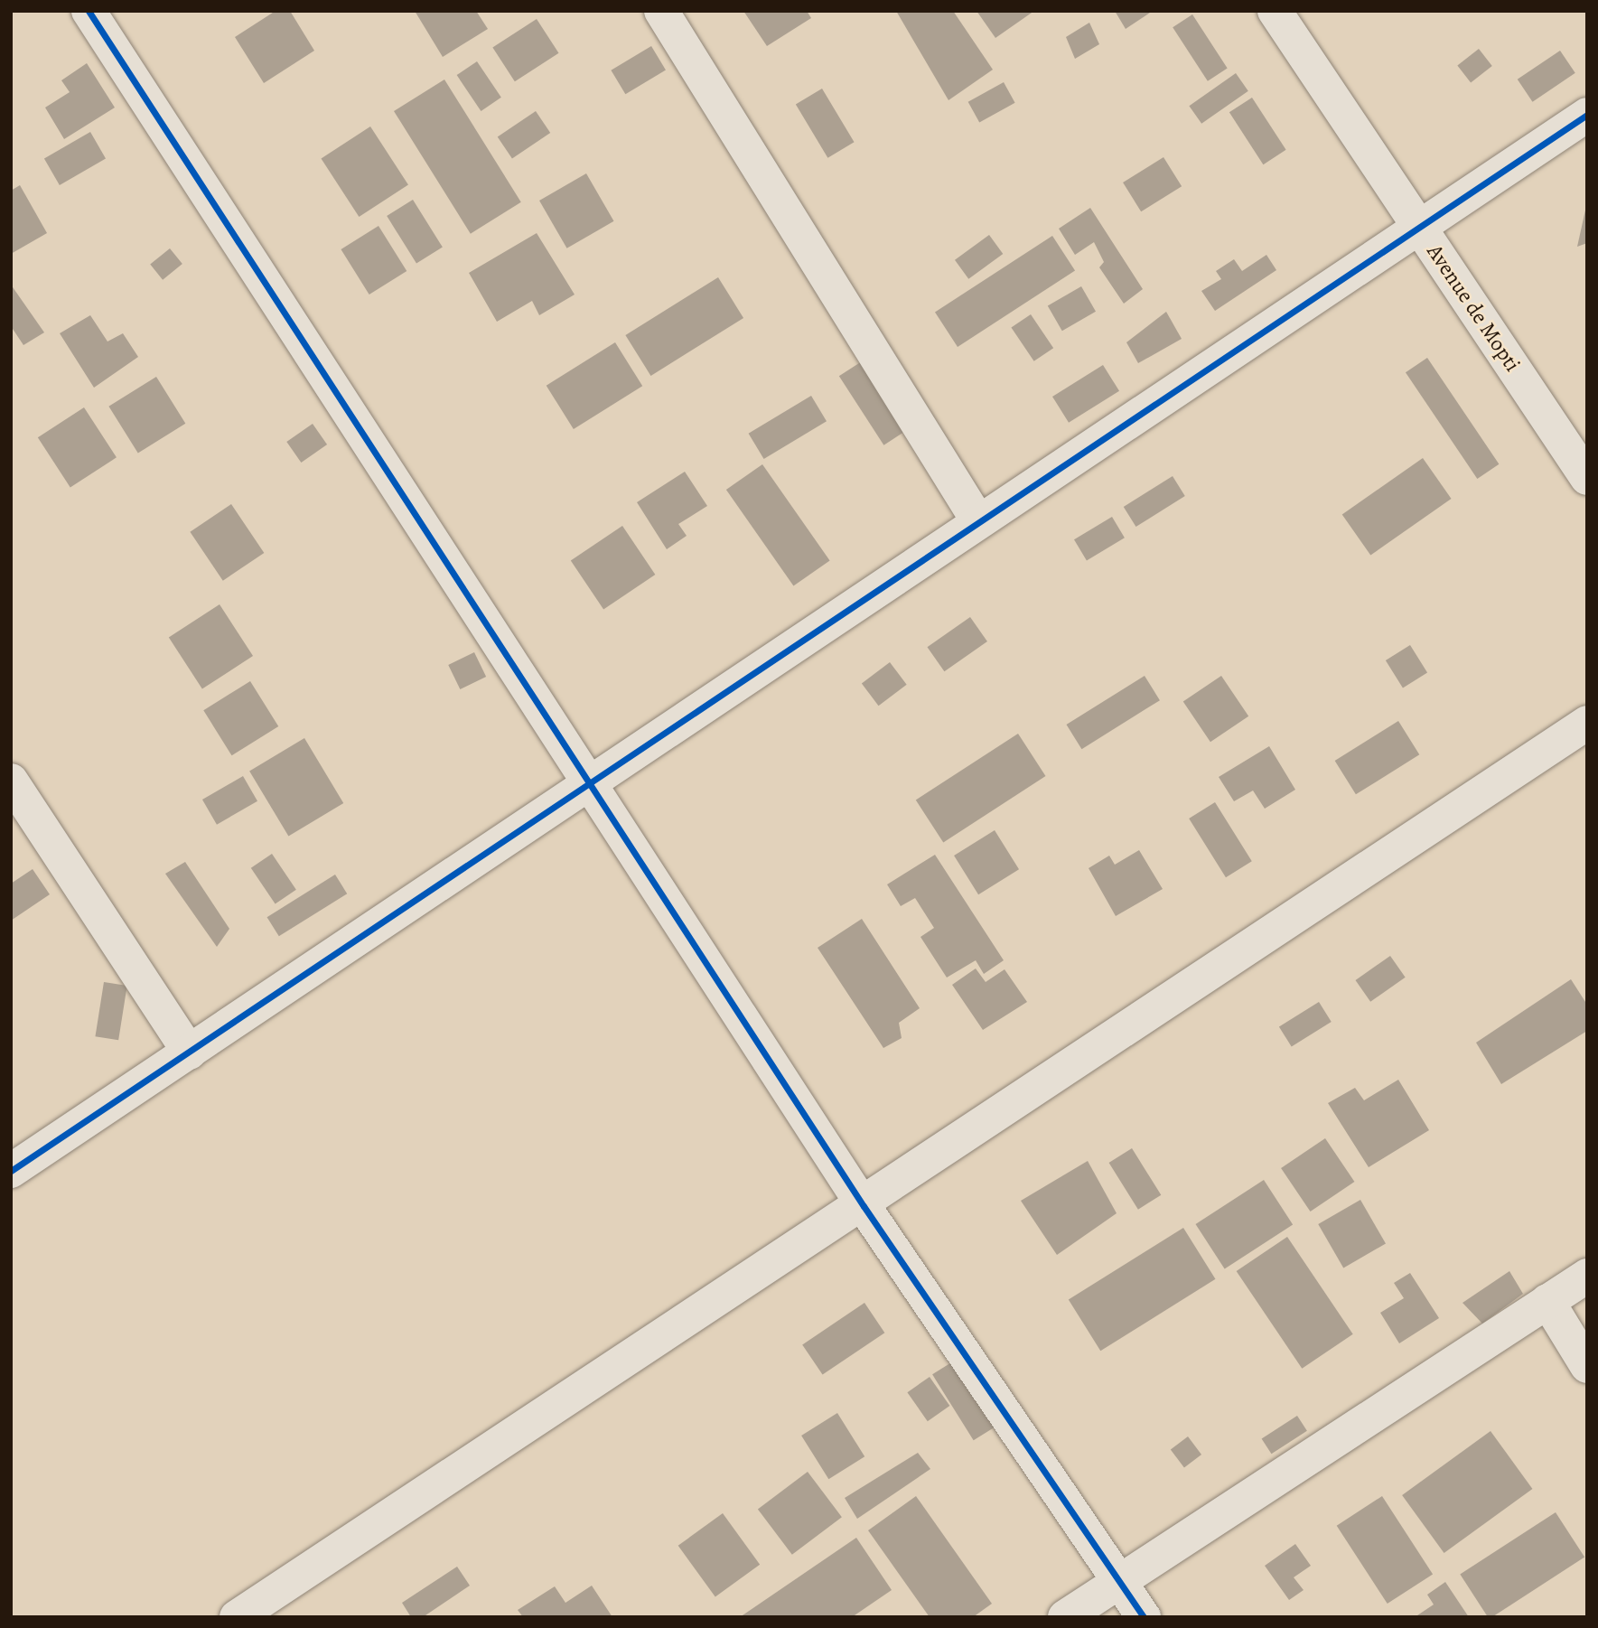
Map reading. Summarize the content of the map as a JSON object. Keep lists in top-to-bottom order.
{
  "streets": {
    "street": ["Avenue de Mopti"]
  }
}
